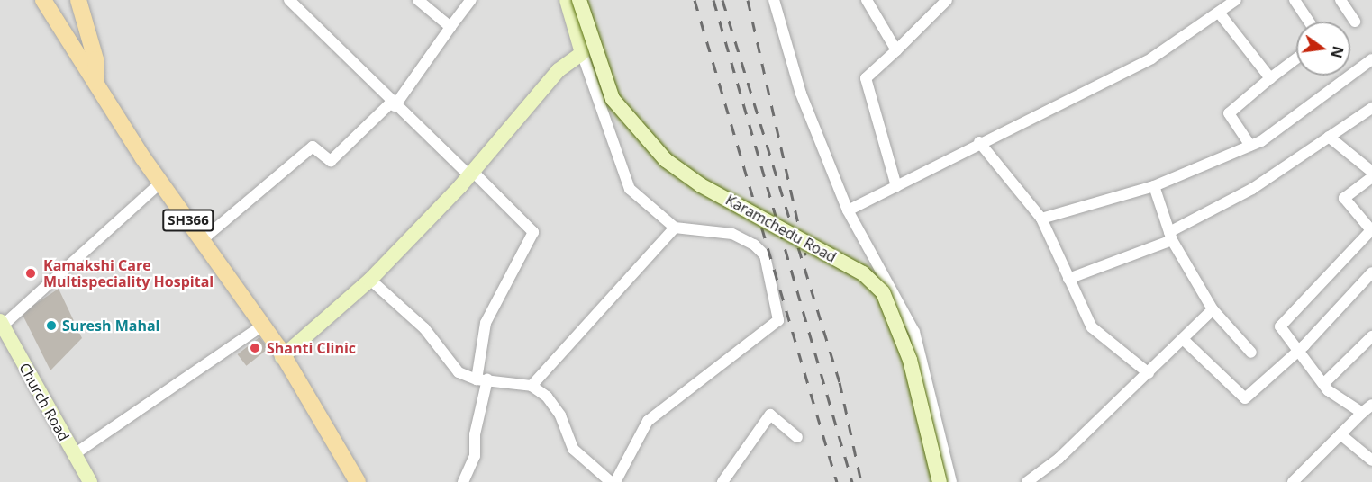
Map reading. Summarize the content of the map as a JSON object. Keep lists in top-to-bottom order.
{
  "streets": {
    "main road": ["SH366"],
    "street": ["Karamchedu Road", "Church Road"]
  },
  "places": ["Kamakshi Care Multispeciality Hospital", "Suresh Mahal", "Shanti Clinic"],
  "north": "right"
}
